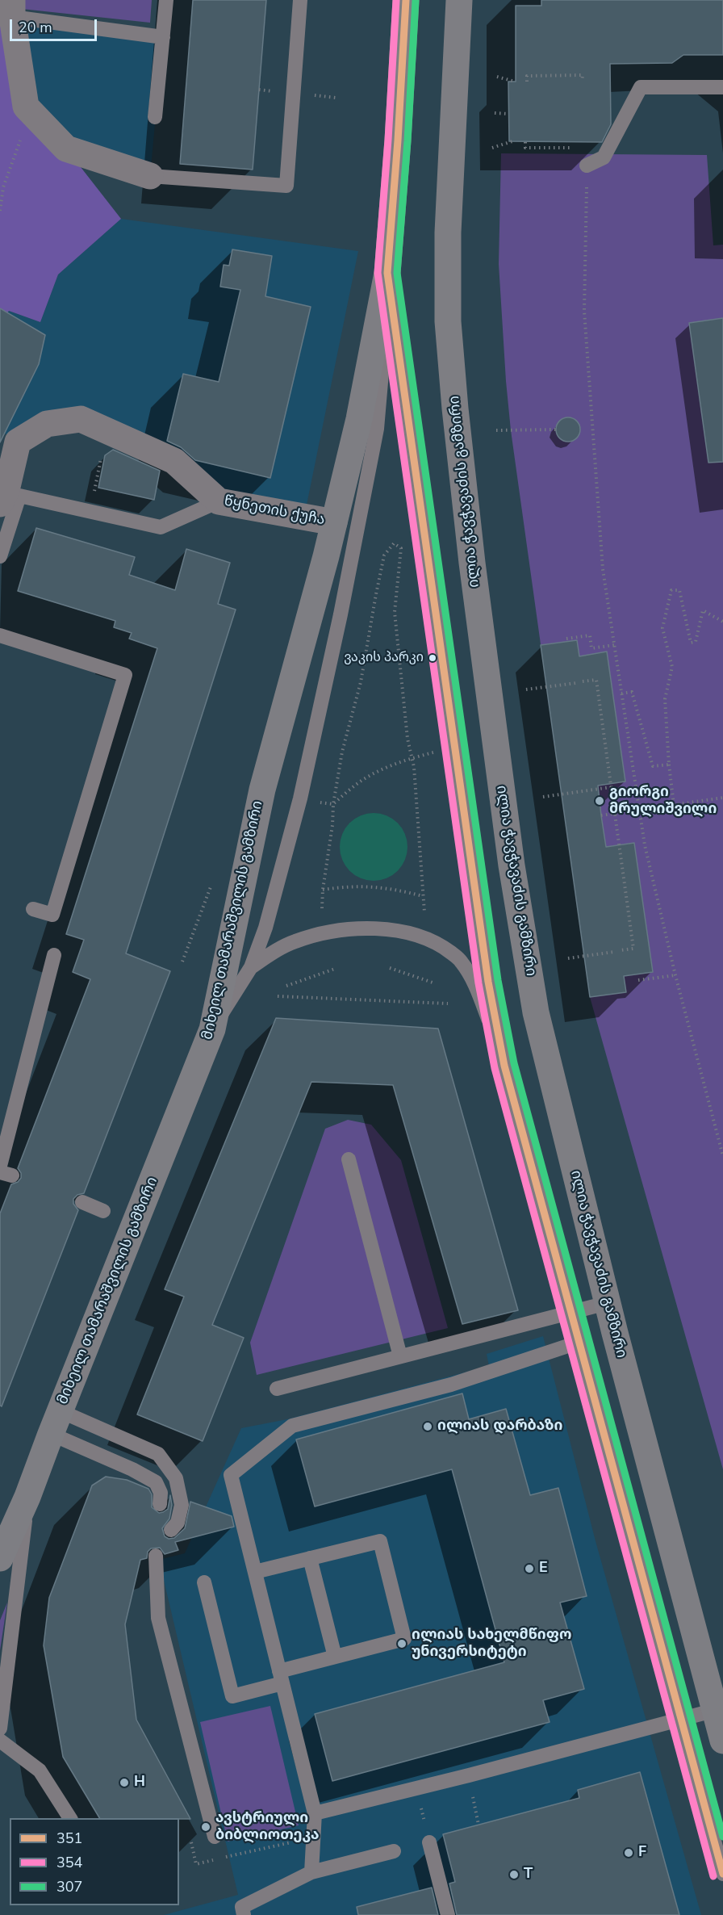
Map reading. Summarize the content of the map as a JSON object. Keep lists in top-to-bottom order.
{
  "streets": {
    "main road": ["ილია ჭავჭავაძის გამზირი", "მიხეილ თამარაშვილის გამზირი"],
    "street": ["წყნეთის ქუჩა"]
  },
  "crossings": [
    ["წყნეთის ქუჩა", "მიხეილ თამარაშვილის გამზირი"]
  ],
  "places": [
    "ვაკის პარკი",
    "გიორგი მრულიშვილი",
    "ილიას დარბაზი",
    "E",
    "ილიას სახელმწიფო უნივერსიტეტი",
    "H",
    "ავსტრიული ბიბლიოთეკა",
    "F",
    "T"
  ],
  "lines": ["transit line 351", "transit line 354", "transit line 307"],
  "legend": ["351", "354", "307"],
  "scale_bar": "20 m"
}
